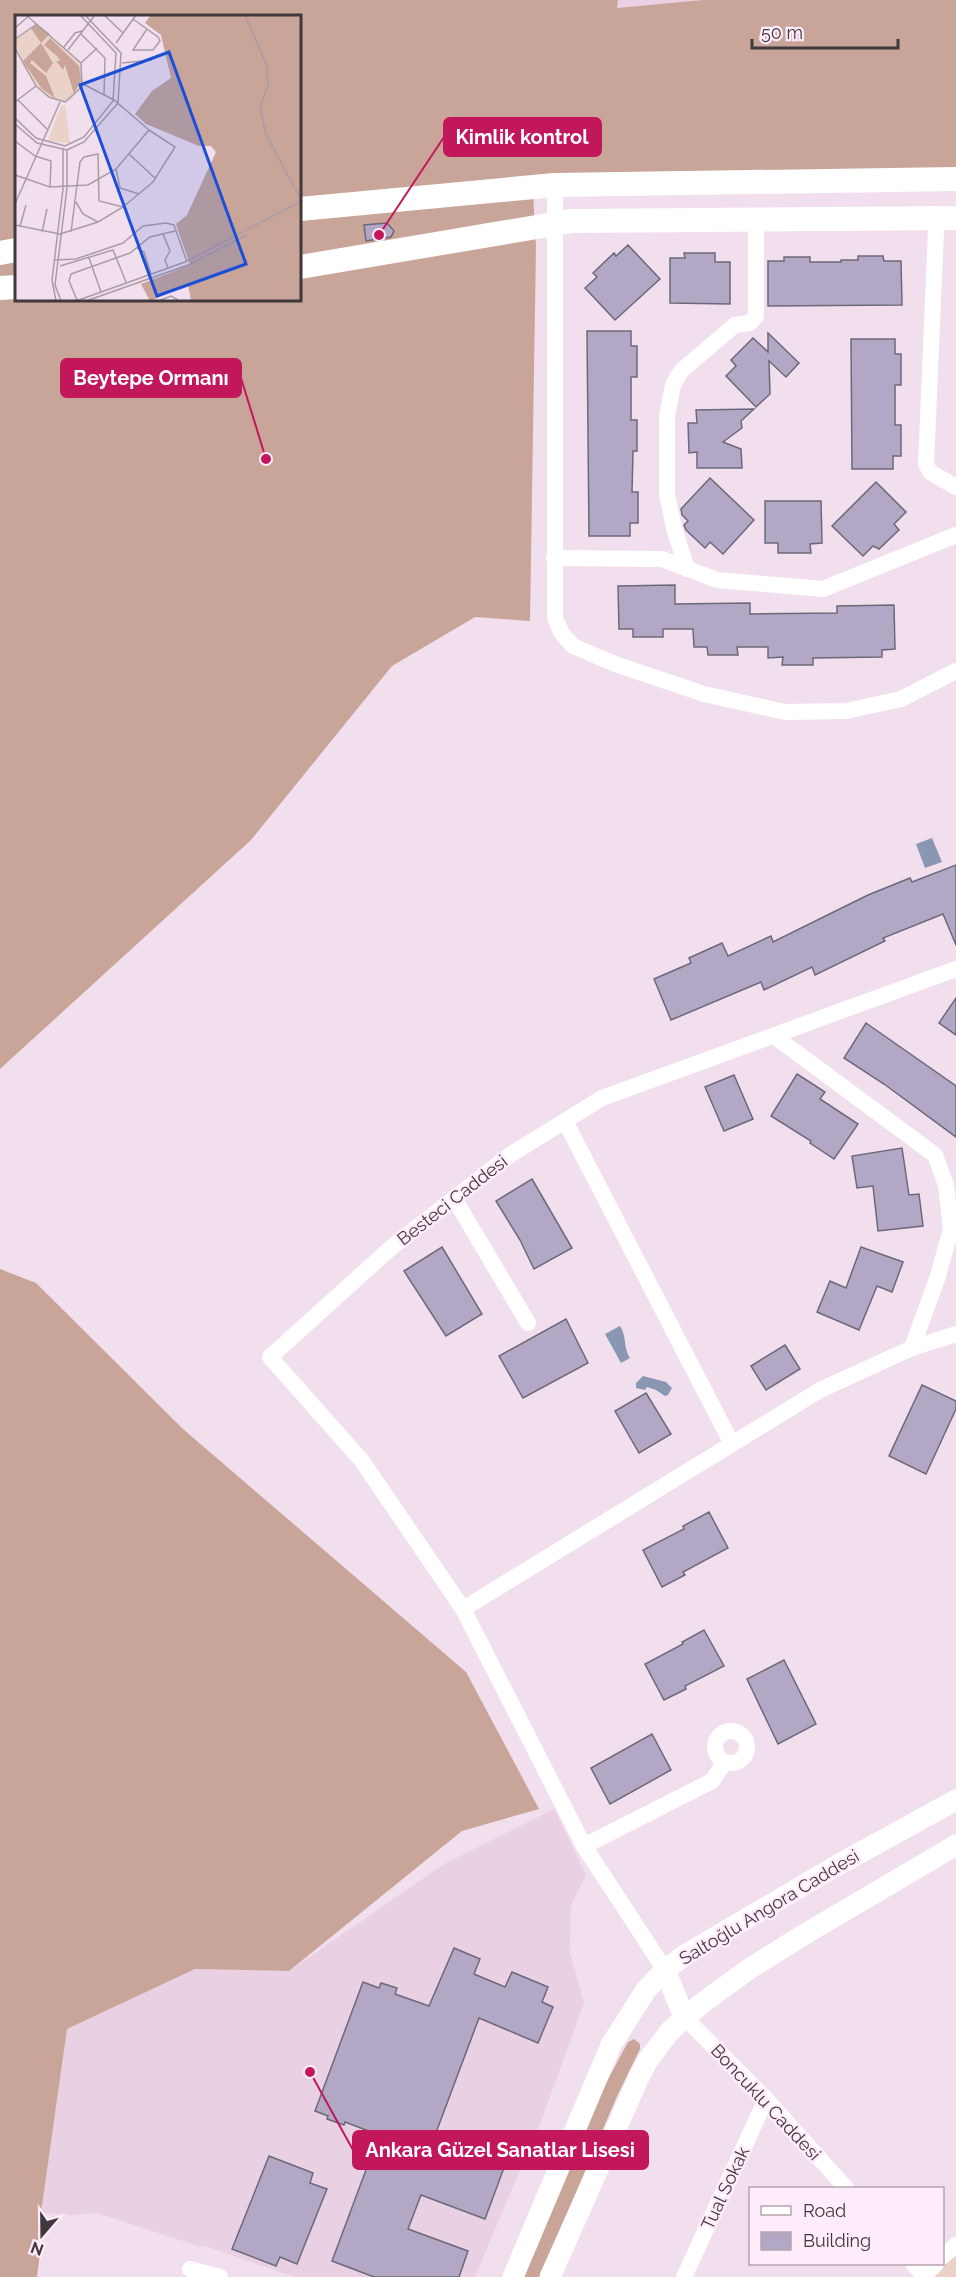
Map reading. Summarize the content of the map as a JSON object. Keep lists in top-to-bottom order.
{
  "streets": {
    "street": [
      "Besteci Caddesi",
      "Saltoğlu Angora Caddesi",
      "Boncuklu Caddesi",
      "Tual Sokak"
    ]
  },
  "crossings": [
    ["Boncuklu Caddesi", "Tual Sokak"]
  ],
  "places": ["Kimlik kontrol", "Beytepe Ormanı", "Ankara Güzel Sanatlar Lisesi"],
  "legend": ["Road", "Building"],
  "scale_bar": "50 m",
  "north": "bottom"
}
